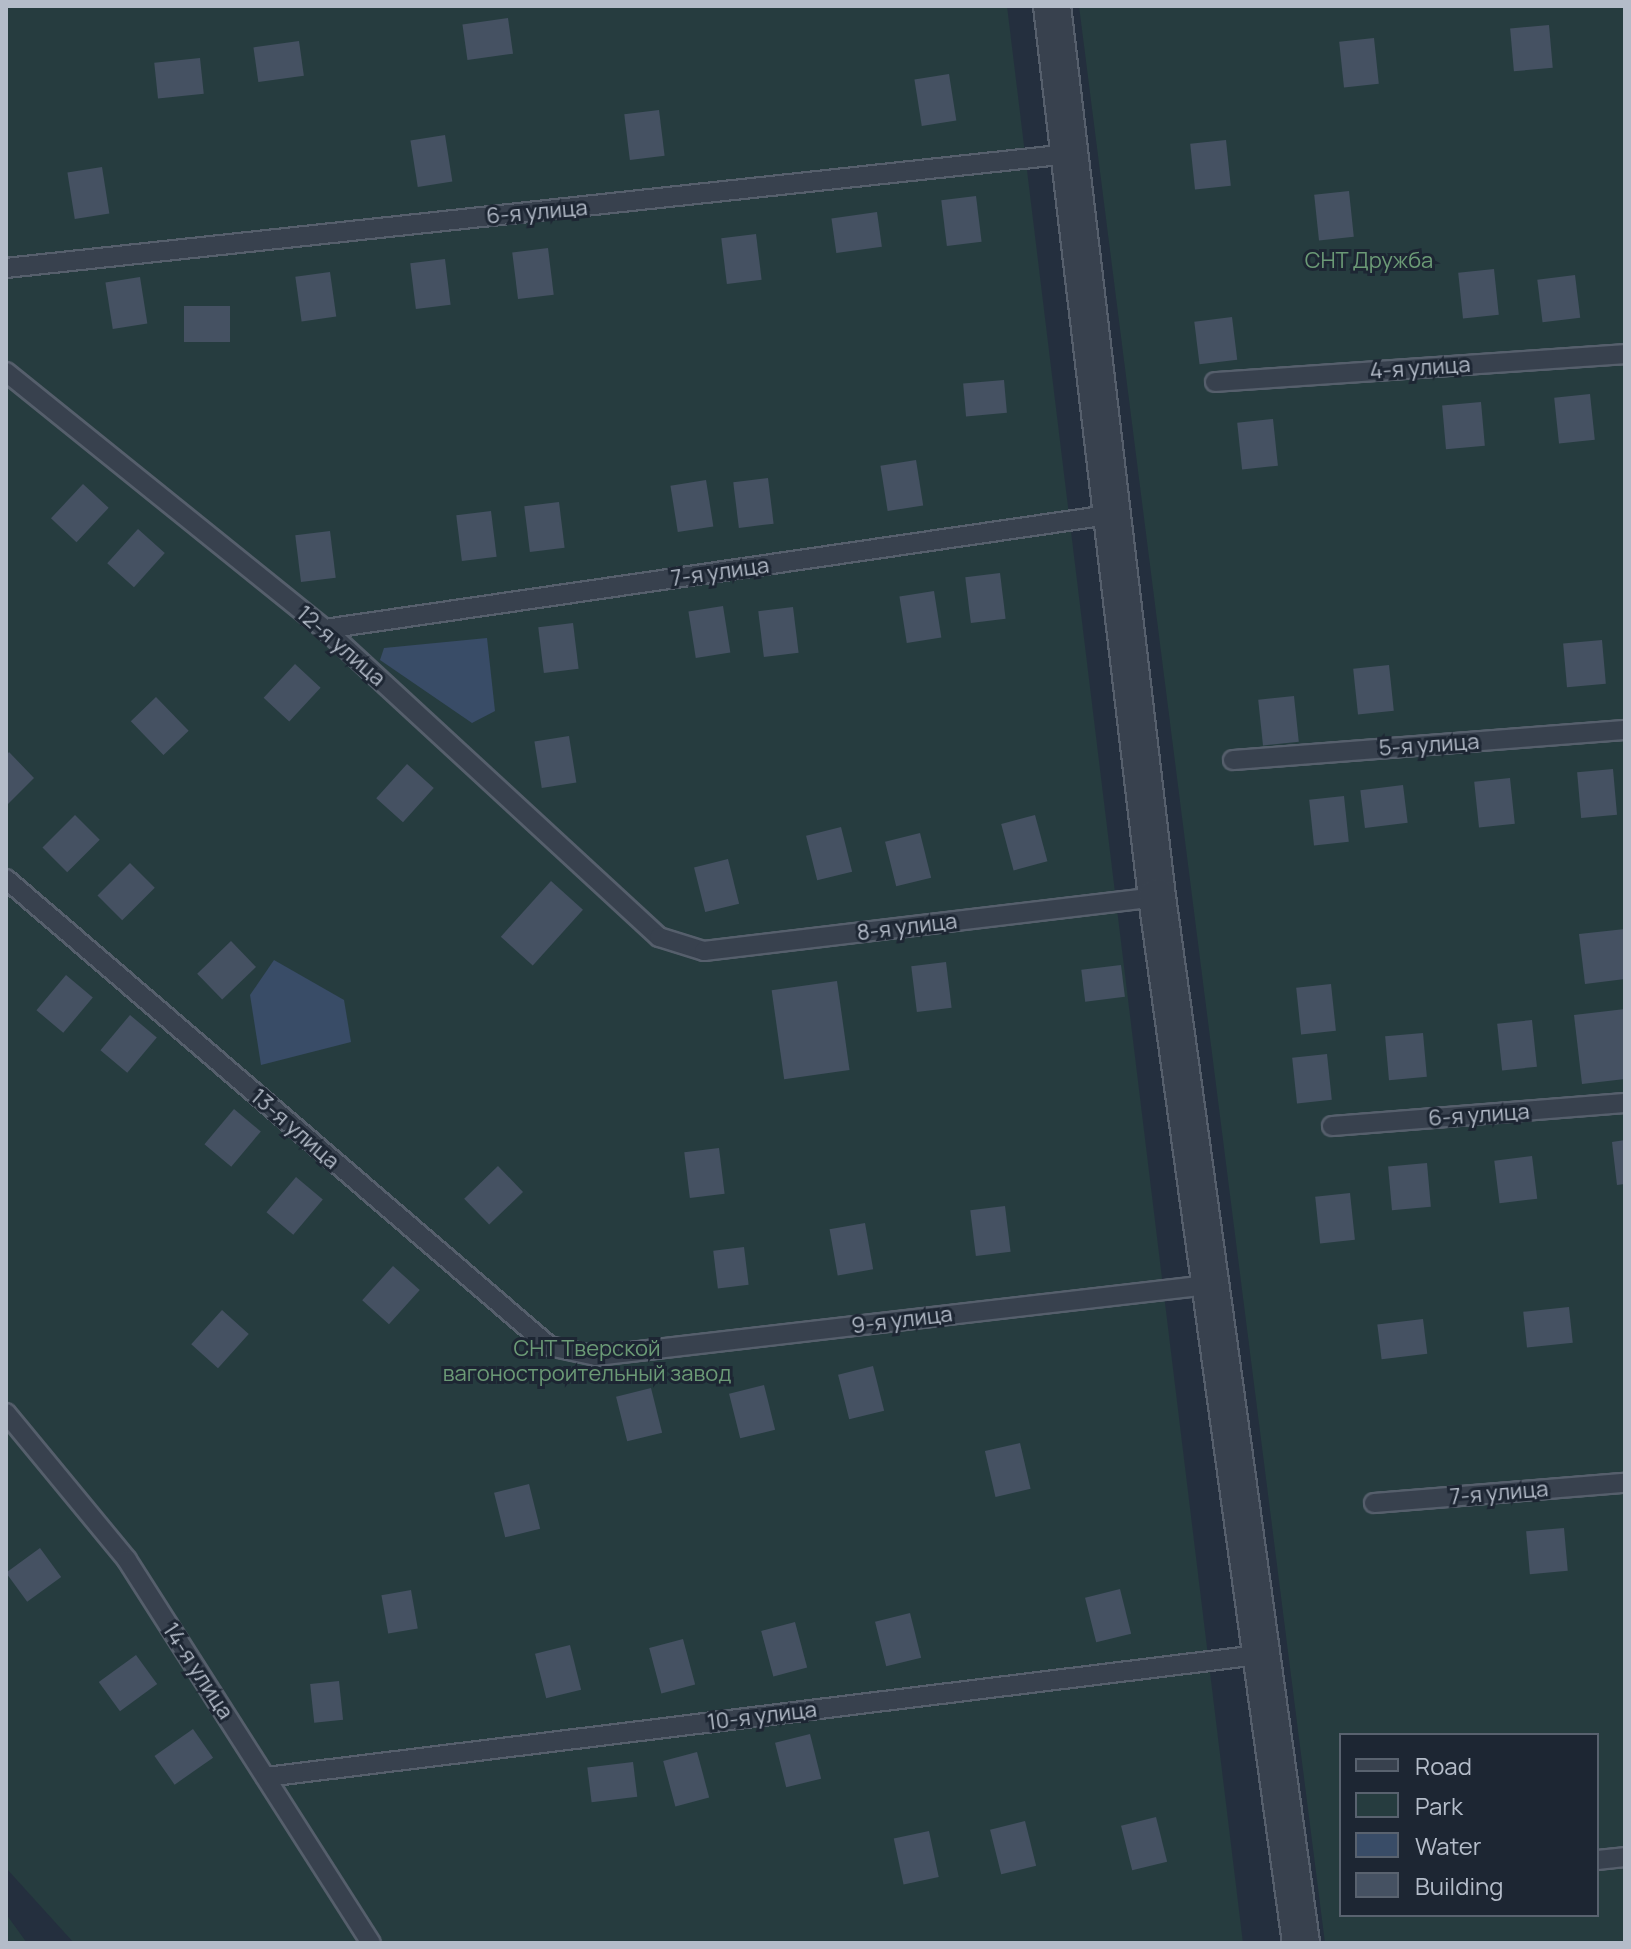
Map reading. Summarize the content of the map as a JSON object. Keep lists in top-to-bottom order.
{
  "streets": {
    "lane": [
      "6-я улица",
      "4-я улица",
      "7-я улица",
      "12-я улица",
      "5-я улица",
      "8-я улица",
      "13-я улица",
      "9-я улица",
      "14-я улица",
      "10-я улица"
    ]
  },
  "crossings": [
    ["7-я улица", "12-я улица"],
    ["12-я улица", "8-я улица"],
    ["13-я улица", "9-я улица"],
    ["14-я улица", "10-я улица"]
  ],
  "parks": ["СНТ Дружба", "СНТ Тверской вагоностроительный завод"],
  "legend": [
    "Road",
    "Park",
    "Water",
    "Building"
  ]
}
